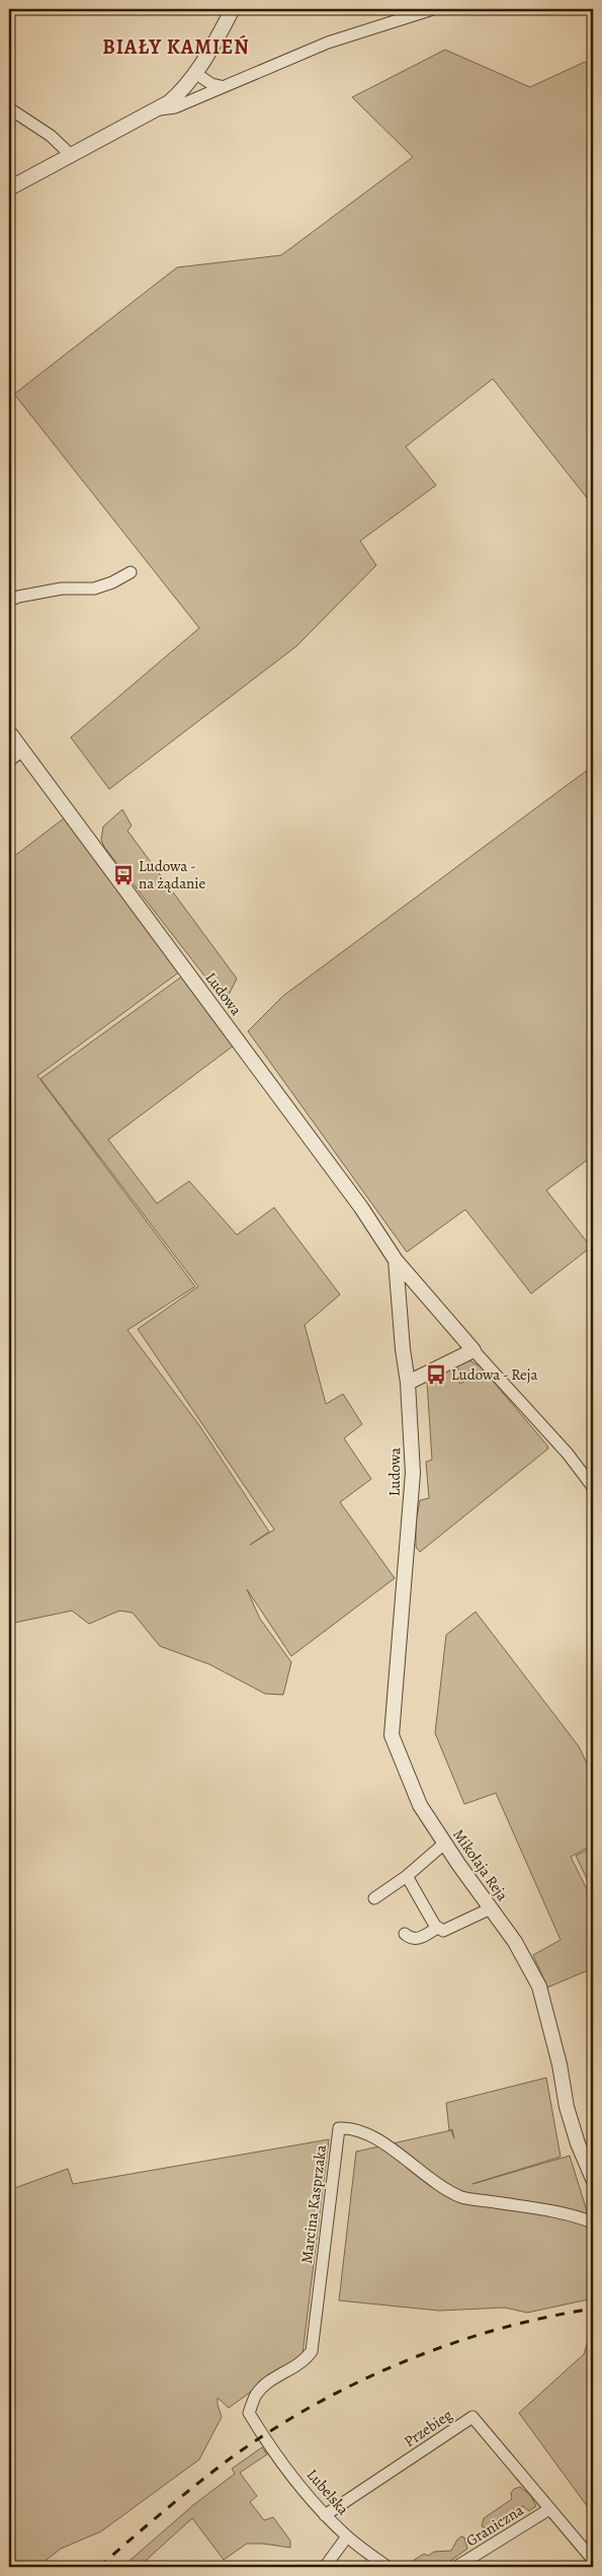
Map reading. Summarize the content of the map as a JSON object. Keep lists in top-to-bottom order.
{
  "streets": {
    "street": [
      "Ludowa",
      "Mikołaja Reja",
      "Marcina Kasprzaka",
      "Przebieg",
      "Lubelska",
      "Graniczna"
    ]
  },
  "crossings": [
    ["Ludowa", "Mikołaja Reja"],
    ["Marcina Kasprzaka", "Lubelska"],
    ["Przebieg", "Lubelska"],
    ["Przebieg", "Graniczna"]
  ],
  "districts": ["BIAŁY KAMIEŃ"],
  "places": {
    "bus stop": ["Ludowa - na żądanie", "Ludowa - Reja"]
  }
}
